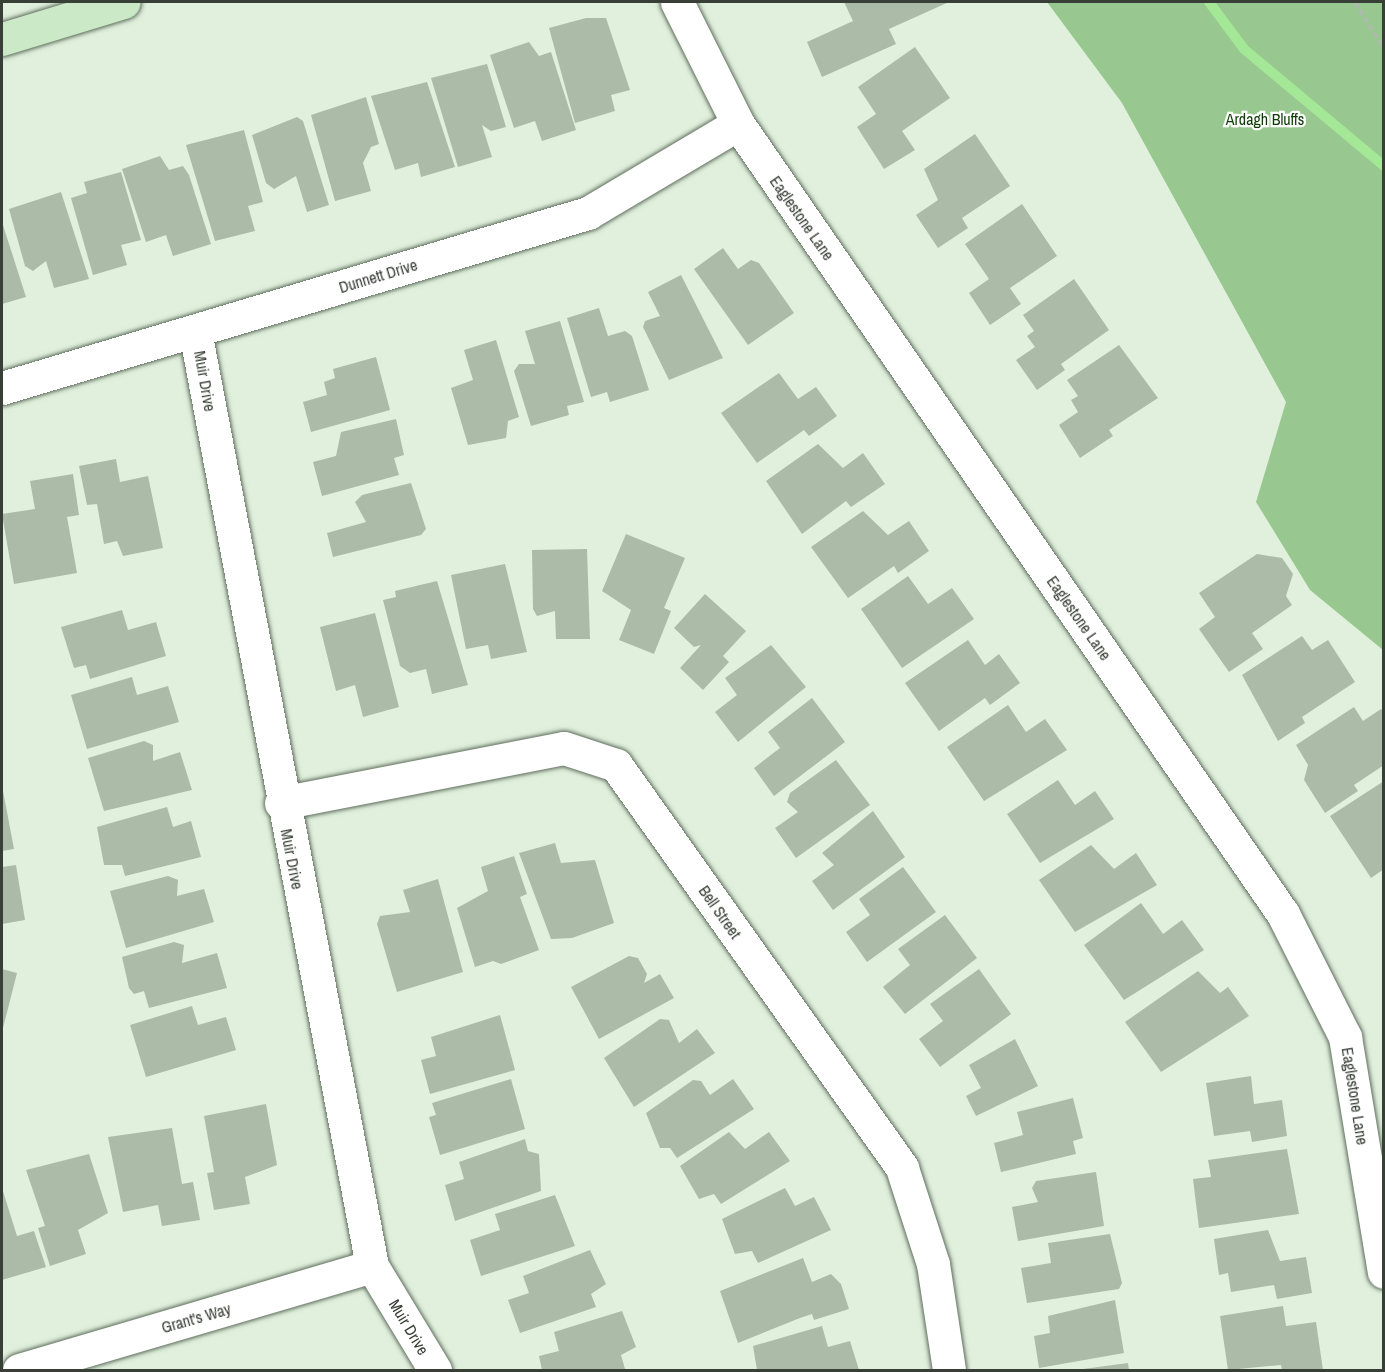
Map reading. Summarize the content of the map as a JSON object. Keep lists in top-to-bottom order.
{
  "streets": {
    "street": [
      "Eaglestone Lane",
      "Dunnett Drive",
      "Muir Drive",
      "Bell Street",
      "Grant's Way"
    ]
  },
  "crossings": [
    ["Eaglestone Lane", "Dunnett Drive"],
    ["Dunnett Drive", "Muir Drive"],
    ["Muir Drive", "Bell Street"],
    ["Muir Drive", "Grant's Way"]
  ],
  "parks": ["Ardagh Bluffs"]
}
